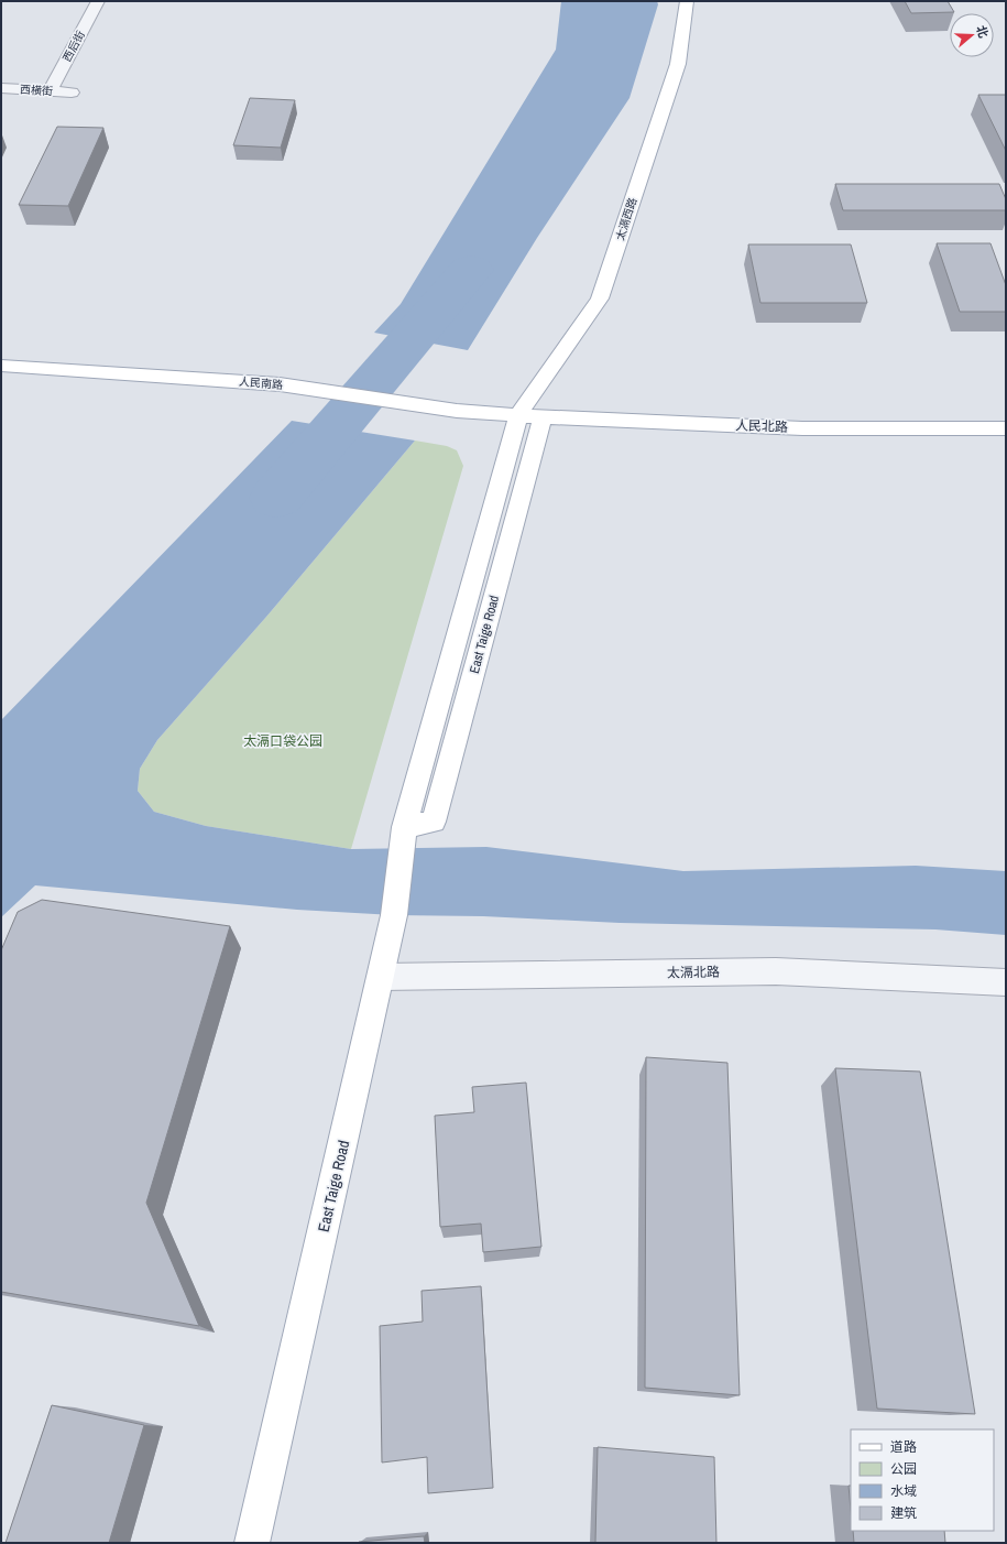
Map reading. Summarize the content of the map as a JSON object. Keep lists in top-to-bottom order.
{
  "streets": {
    "main road": [
      "太滆西路",
      "人民南路",
      "人民北路",
      "East Taige Road"
    ],
    "street": ["西后街", "西横街", "太滆北路"]
  },
  "crossings": [
    ["西后街", "西横街"],
    ["太滆西路", "人民南路"],
    ["太滆西路", "人民北路"],
    ["太滆西路", "East Taige Road"],
    ["人民南路", "人民北路"],
    ["人民南路", "East Taige Road"],
    ["人民北路", "East Taige Road"],
    ["East Taige Road", "太滆北路"]
  ],
  "parks": ["太滆口袋公园"],
  "legend": [
    "道路",
    "公园",
    "水域",
    "建筑"
  ],
  "north": "right"
}
